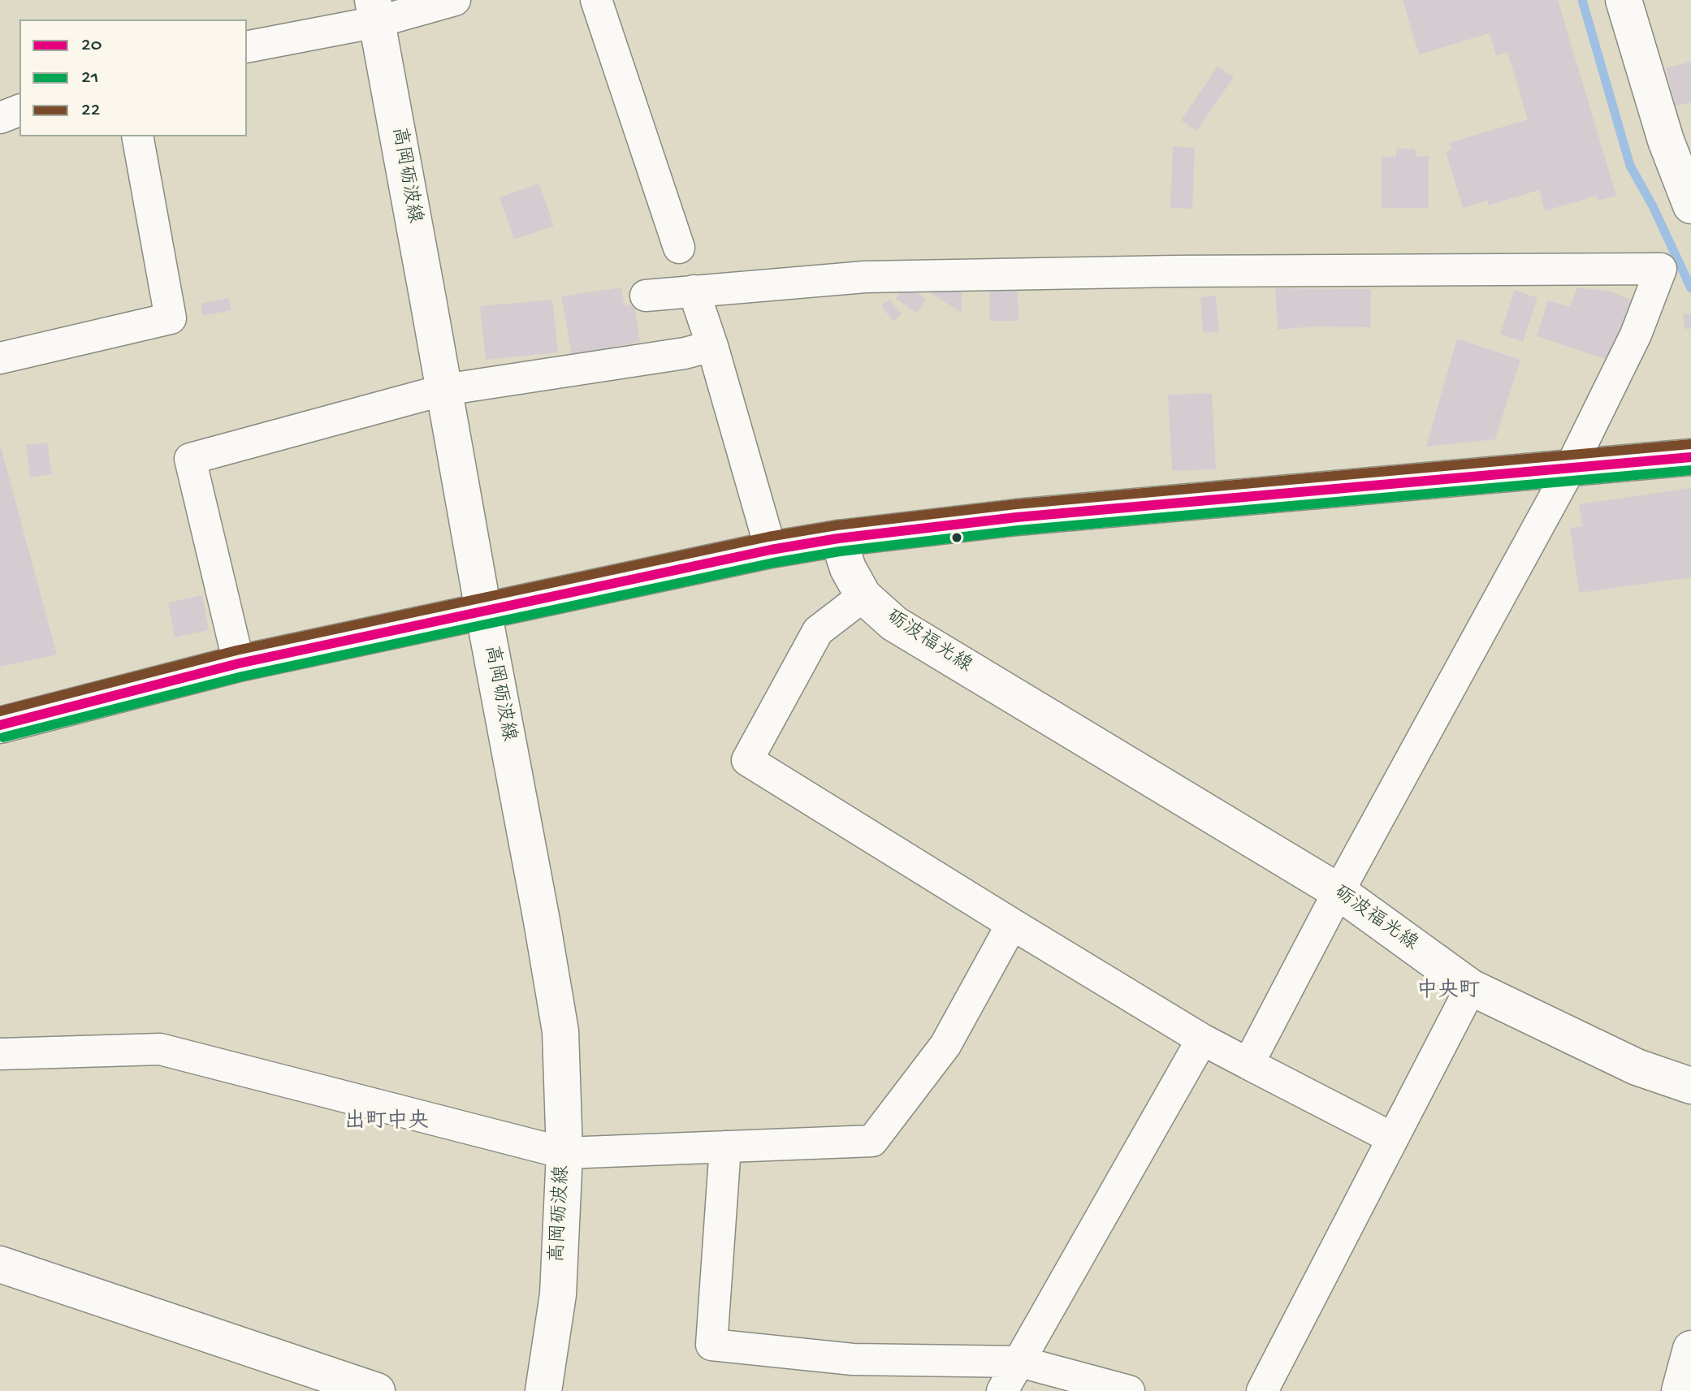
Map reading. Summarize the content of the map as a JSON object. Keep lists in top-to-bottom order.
{
  "streets": {
    "main road": ["高岡砺波線", "砺波福光線"]
  },
  "districts": ["中央町", "出町中央"],
  "lines": ["transit line 22", "transit line 20", "transit line 21"],
  "legend": ["20", "21", "22"]
}
